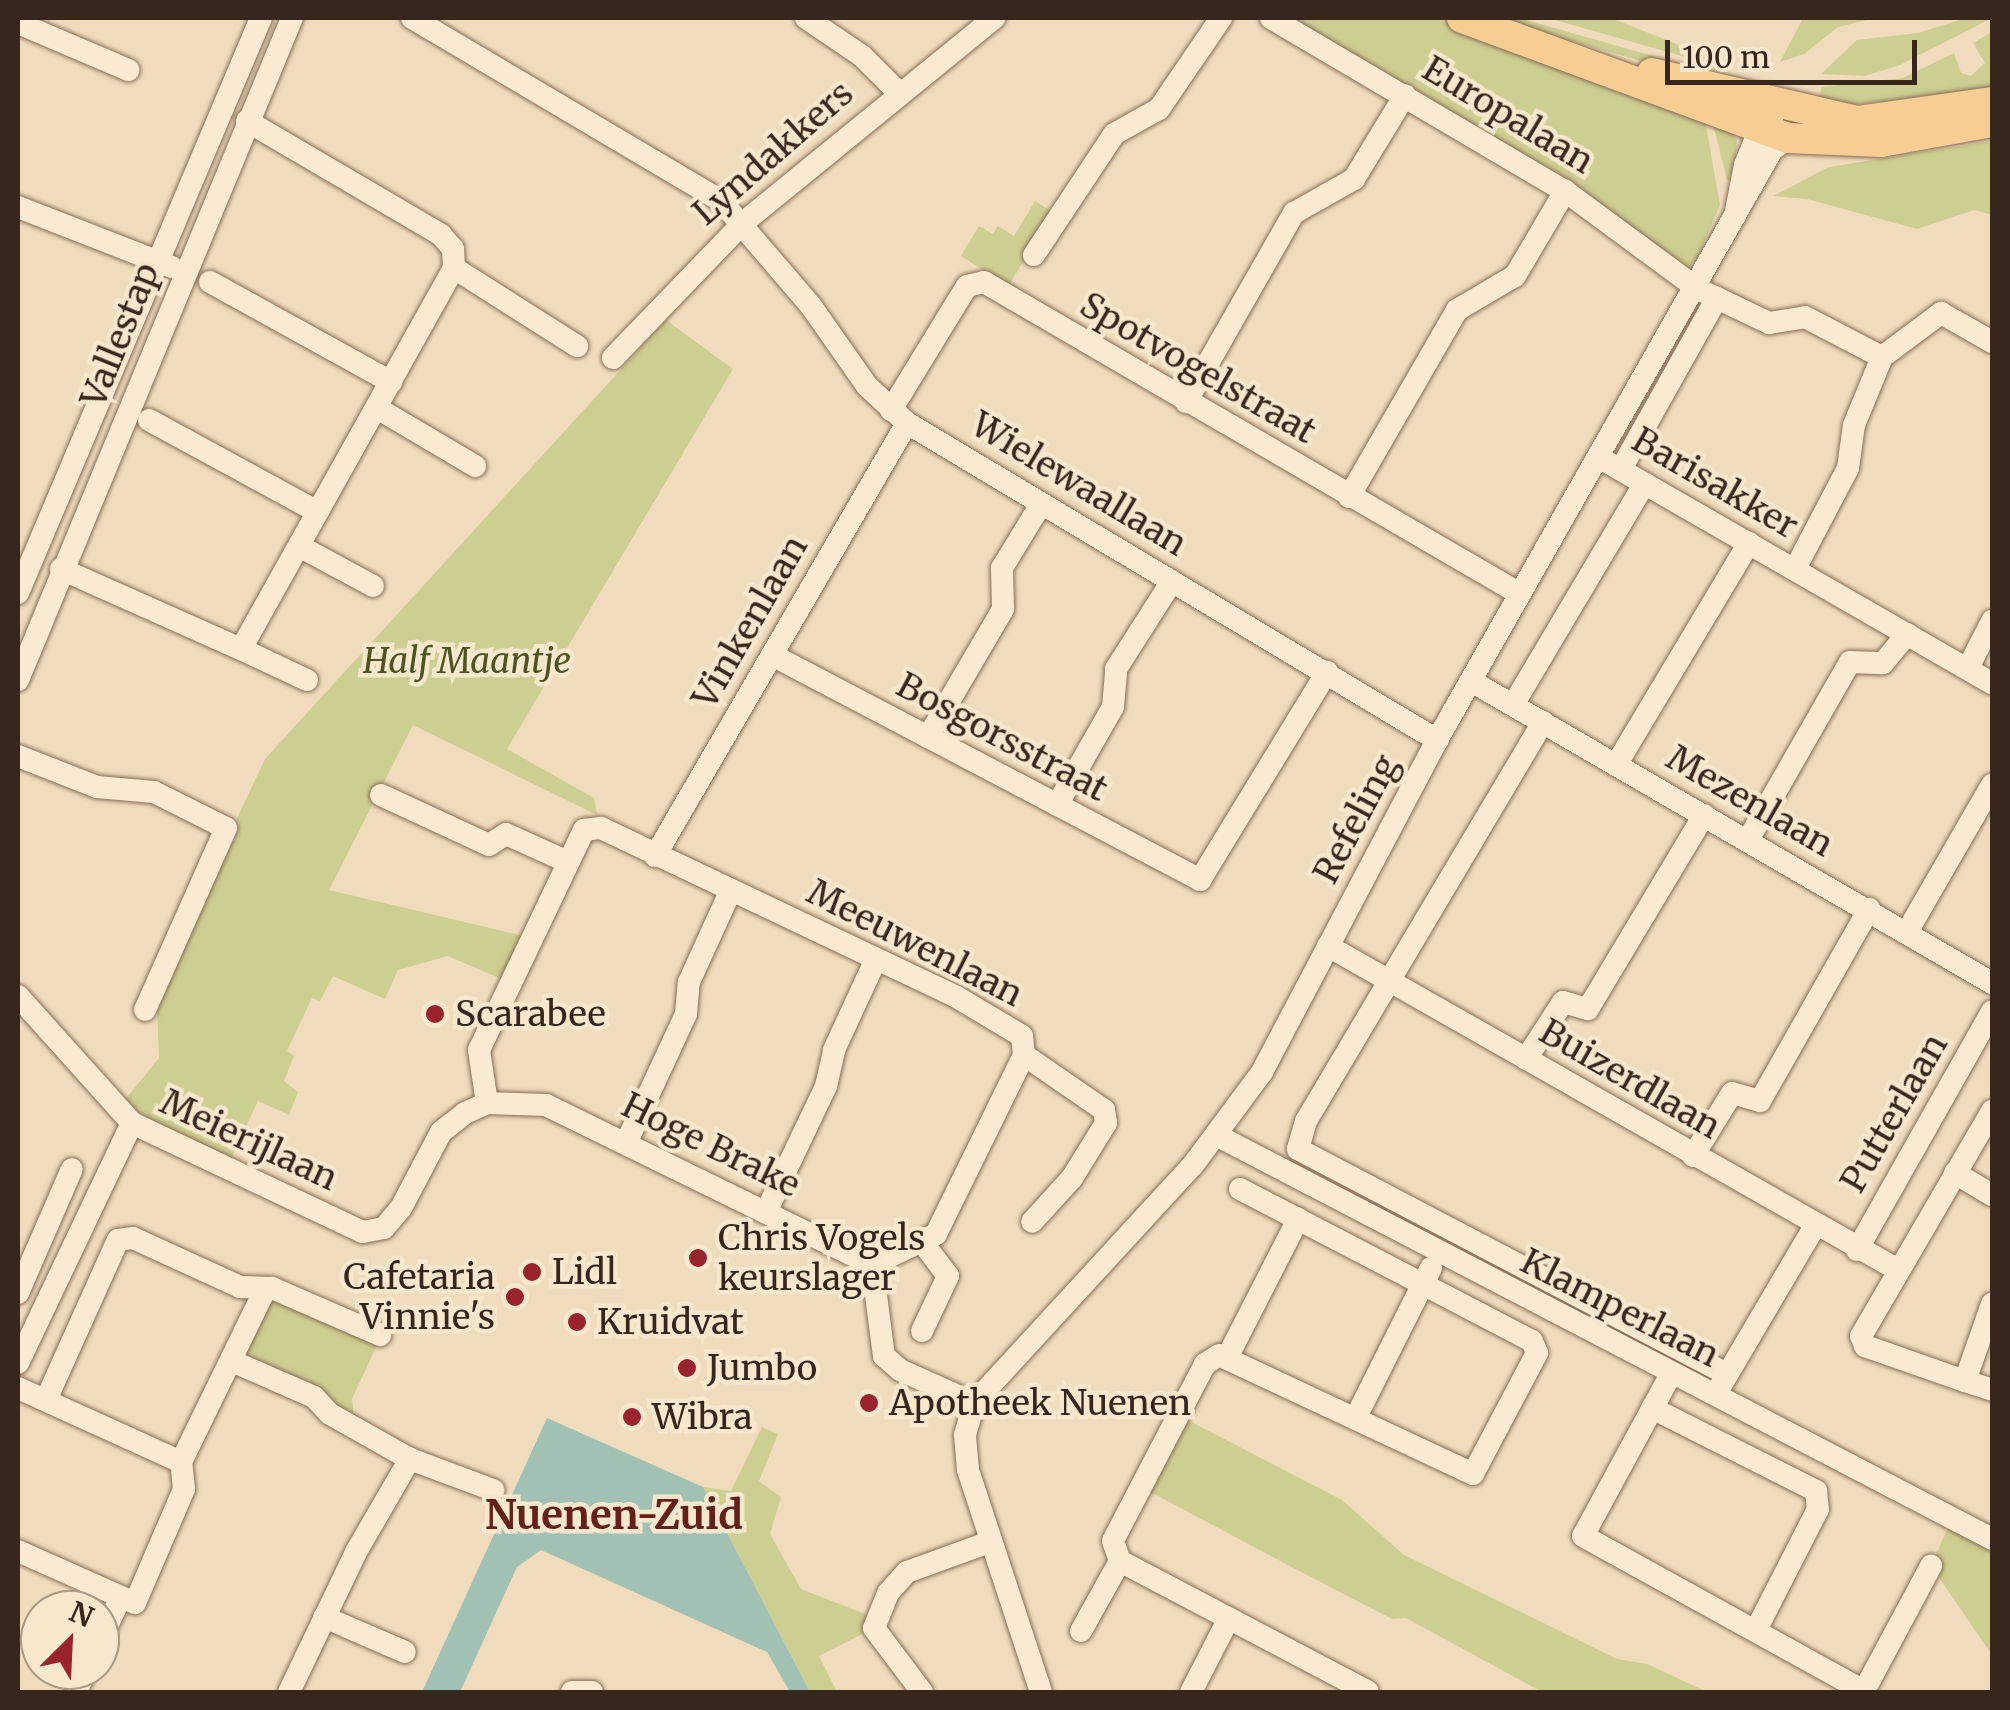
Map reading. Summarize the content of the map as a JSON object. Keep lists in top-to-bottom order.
{
  "streets": {
    "main road": ["Europalaan"],
    "street": [
      "Lyndakkers",
      "Vallestap",
      "Spotvogelstraat",
      "Barisakker",
      "Wielewaallaan",
      "Vinkenlaan",
      "Bosgorsstraat",
      "Mezenlaan",
      "Refeling",
      "Meeuwenlaan",
      "Buizerdlaan",
      "Putterlaan",
      "Meierijlaan",
      "Hoge Brake",
      "Klamperlaan"
    ]
  },
  "crossings": [
    ["Europalaan", "Refeling"],
    ["Lyndakkers", "Wielewaallaan"],
    ["Spotvogelstraat", "Wielewaallaan"],
    ["Spotvogelstraat", "Vinkenlaan"],
    ["Spotvogelstraat", "Refeling"],
    ["Barisakker", "Refeling"],
    ["Wielewaallaan", "Vinkenlaan"],
    ["Wielewaallaan", "Bosgorsstraat"],
    ["Wielewaallaan", "Refeling"],
    ["Vinkenlaan", "Bosgorsstraat"],
    ["Vinkenlaan", "Meeuwenlaan"],
    ["Mezenlaan", "Refeling"],
    ["Refeling", "Buizerdlaan"],
    ["Refeling", "Klamperlaan"],
    ["Buizerdlaan", "Putterlaan"],
    ["Buizerdlaan", "Klamperlaan"],
    ["Meierijlaan", "Hoge Brake"]
  ],
  "districts": ["Nuenen-Zuid"],
  "parks": ["Half Maantje"],
  "places": [
    "Scarabee",
    "Chris Vogels keurslager",
    "Lidl",
    "Cafetaria Vinnie's",
    "Kruidvat",
    "Jumbo",
    "Apotheek Nuenen",
    "Wibra"
  ],
  "scale_bar": "100 m",
  "north": "top right"
}
